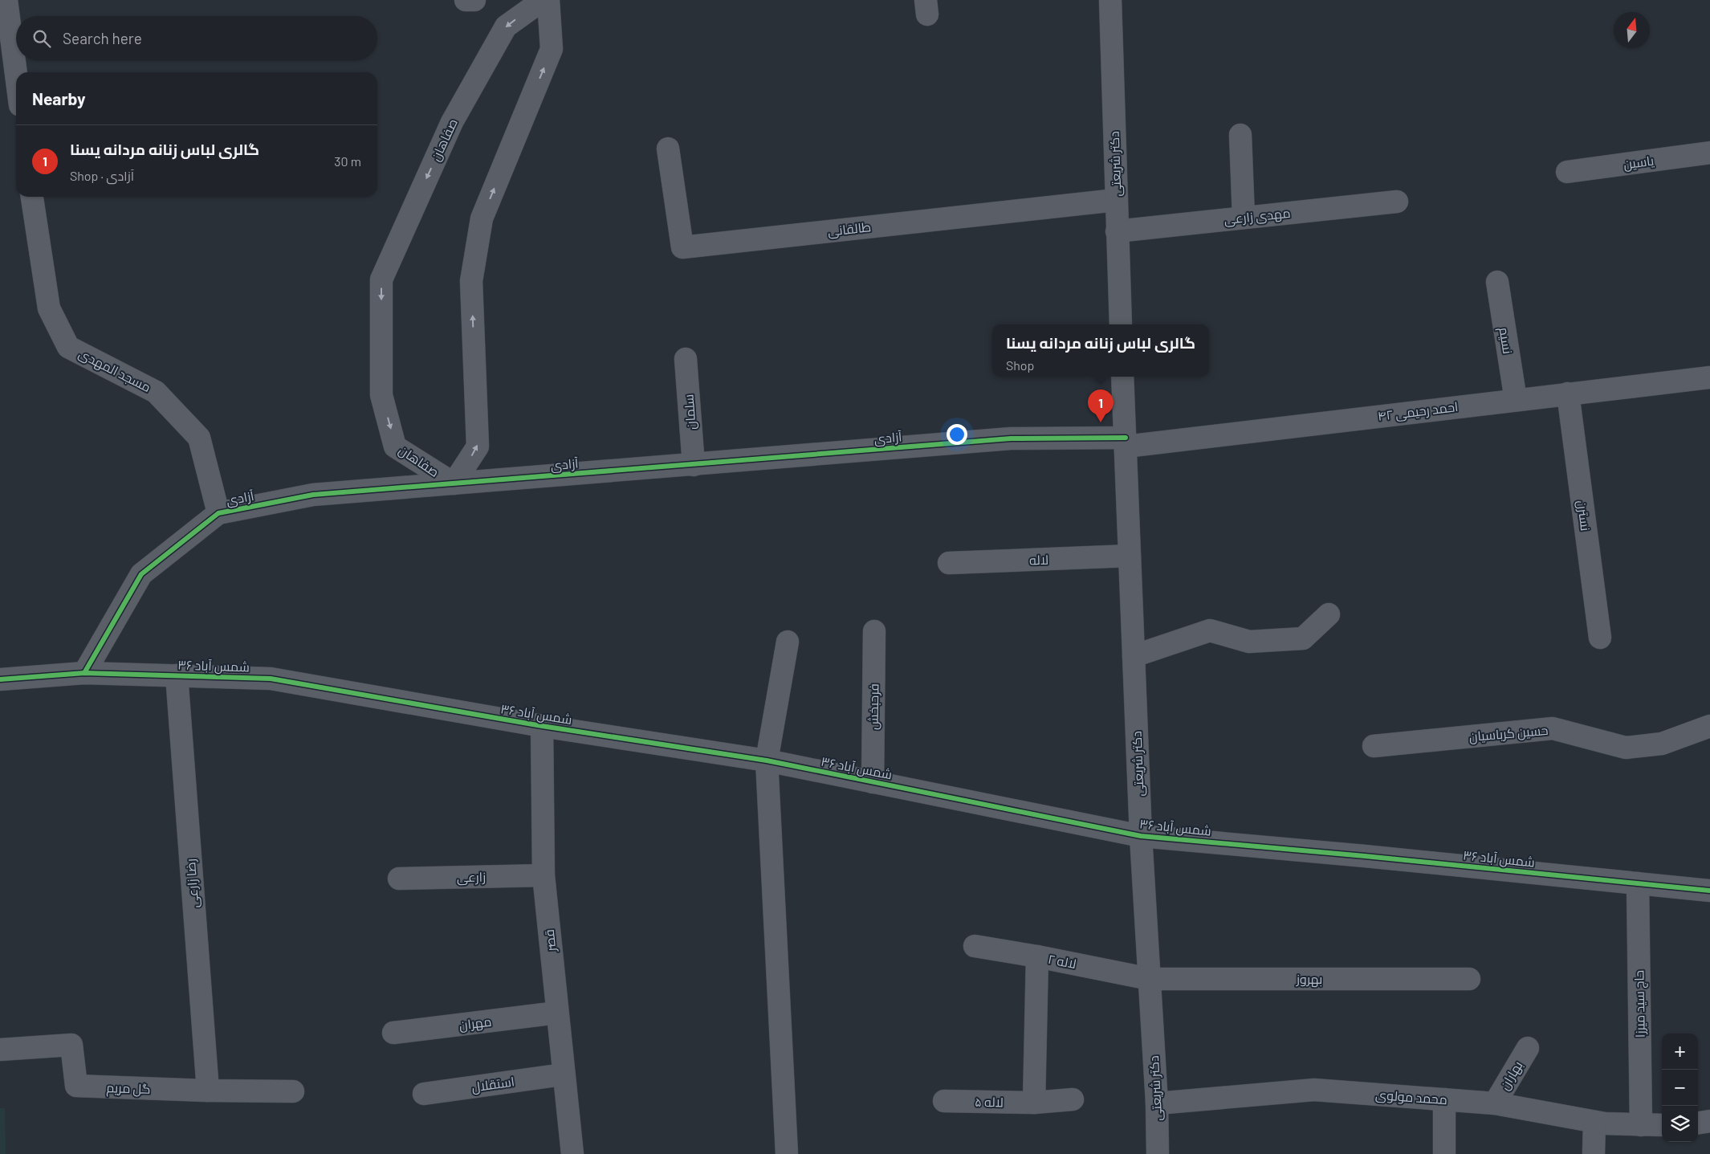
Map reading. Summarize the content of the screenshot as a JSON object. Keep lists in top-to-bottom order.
{
  "streets": {
    "street": [
      "صفاهان",
      "یاسین",
      "دکتر شریعتی",
      "مهدی زارعی",
      "طالقانی",
      "نسیم",
      "مسجد المهدی",
      "۴۲ احمد رحیمی",
      "سلمان",
      "آزادی",
      "نسترن",
      "لاله",
      "شمس آباد ۳۶",
      "فرحبخش",
      "حسین کرباسیان",
      "زارعی",
      "رضا زارعی",
      "قصر",
      "لاله ۲",
      "بهروز",
      "حاج سید میرزا",
      "مهران",
      "بهاران",
      "استقلال",
      "گل مریم",
      "محمد مولوی",
      "لاله ۵"
    ]
  },
  "crossings": [
    ["صفاهان", "آزادی"],
    ["دکتر شریعتی", "مهدی زارعی"],
    ["دکتر شریعتی", "طالقانی"],
    ["دکتر شریعتی", "۴۲ احمد رحیمی"],
    ["دکتر شریعتی", "آزادی"],
    ["دکتر شریعتی", "لاله"],
    ["دکتر شریعتی", "شمس آباد ۳۶"],
    ["دکتر شریعتی", "لاله ۲"],
    ["دکتر شریعتی", "بهروز"],
    ["دکتر شریعتی", "محمد مولوی"],
    ["نسیم", "۴۲ احمد رحیمی"],
    ["مسجد المهدی", "آزادی"],
    ["۴۲ احمد رحیمی", "آزادی"],
    ["۴۲ احمد رحیمی", "نسترن"],
    ["سلمان", "آزادی"],
    ["آزادی", "شمس آباد ۳۶"],
    ["شمس آباد ۳۶", "فرحبخش"],
    ["شمس آباد ۳۶", "رضا زارعی"],
    ["شمس آباد ۳۶", "قصر"],
    ["شمس آباد ۳۶", "حاج سید میرزا"],
    ["زارعی", "قصر"],
    ["رضا زارعی", "گل مریم"],
    ["قصر", "مهران"],
    ["قصر", "استقلال"],
    ["لاله ۲", "بهروز"],
    ["حاج سید میرزا", "محمد مولوی"],
    ["بهاران", "محمد مولوی"]
  ],
  "north": "top",
  "page": {
    "search": "Search here",
    "heading": "Nearby",
    "list": [
      {
        "mark": "1",
        "name": "گالری لباس زنانه مردانه یسنا",
        "note": "Shop · آزادی",
        "value": "30 m"
      }
    ],
    "popup": ["گالری لباس زنانه مردانه یسنا", "Shop"],
    "pins": "1",
    "map_buttons": ["+", "−"]
  }
}
